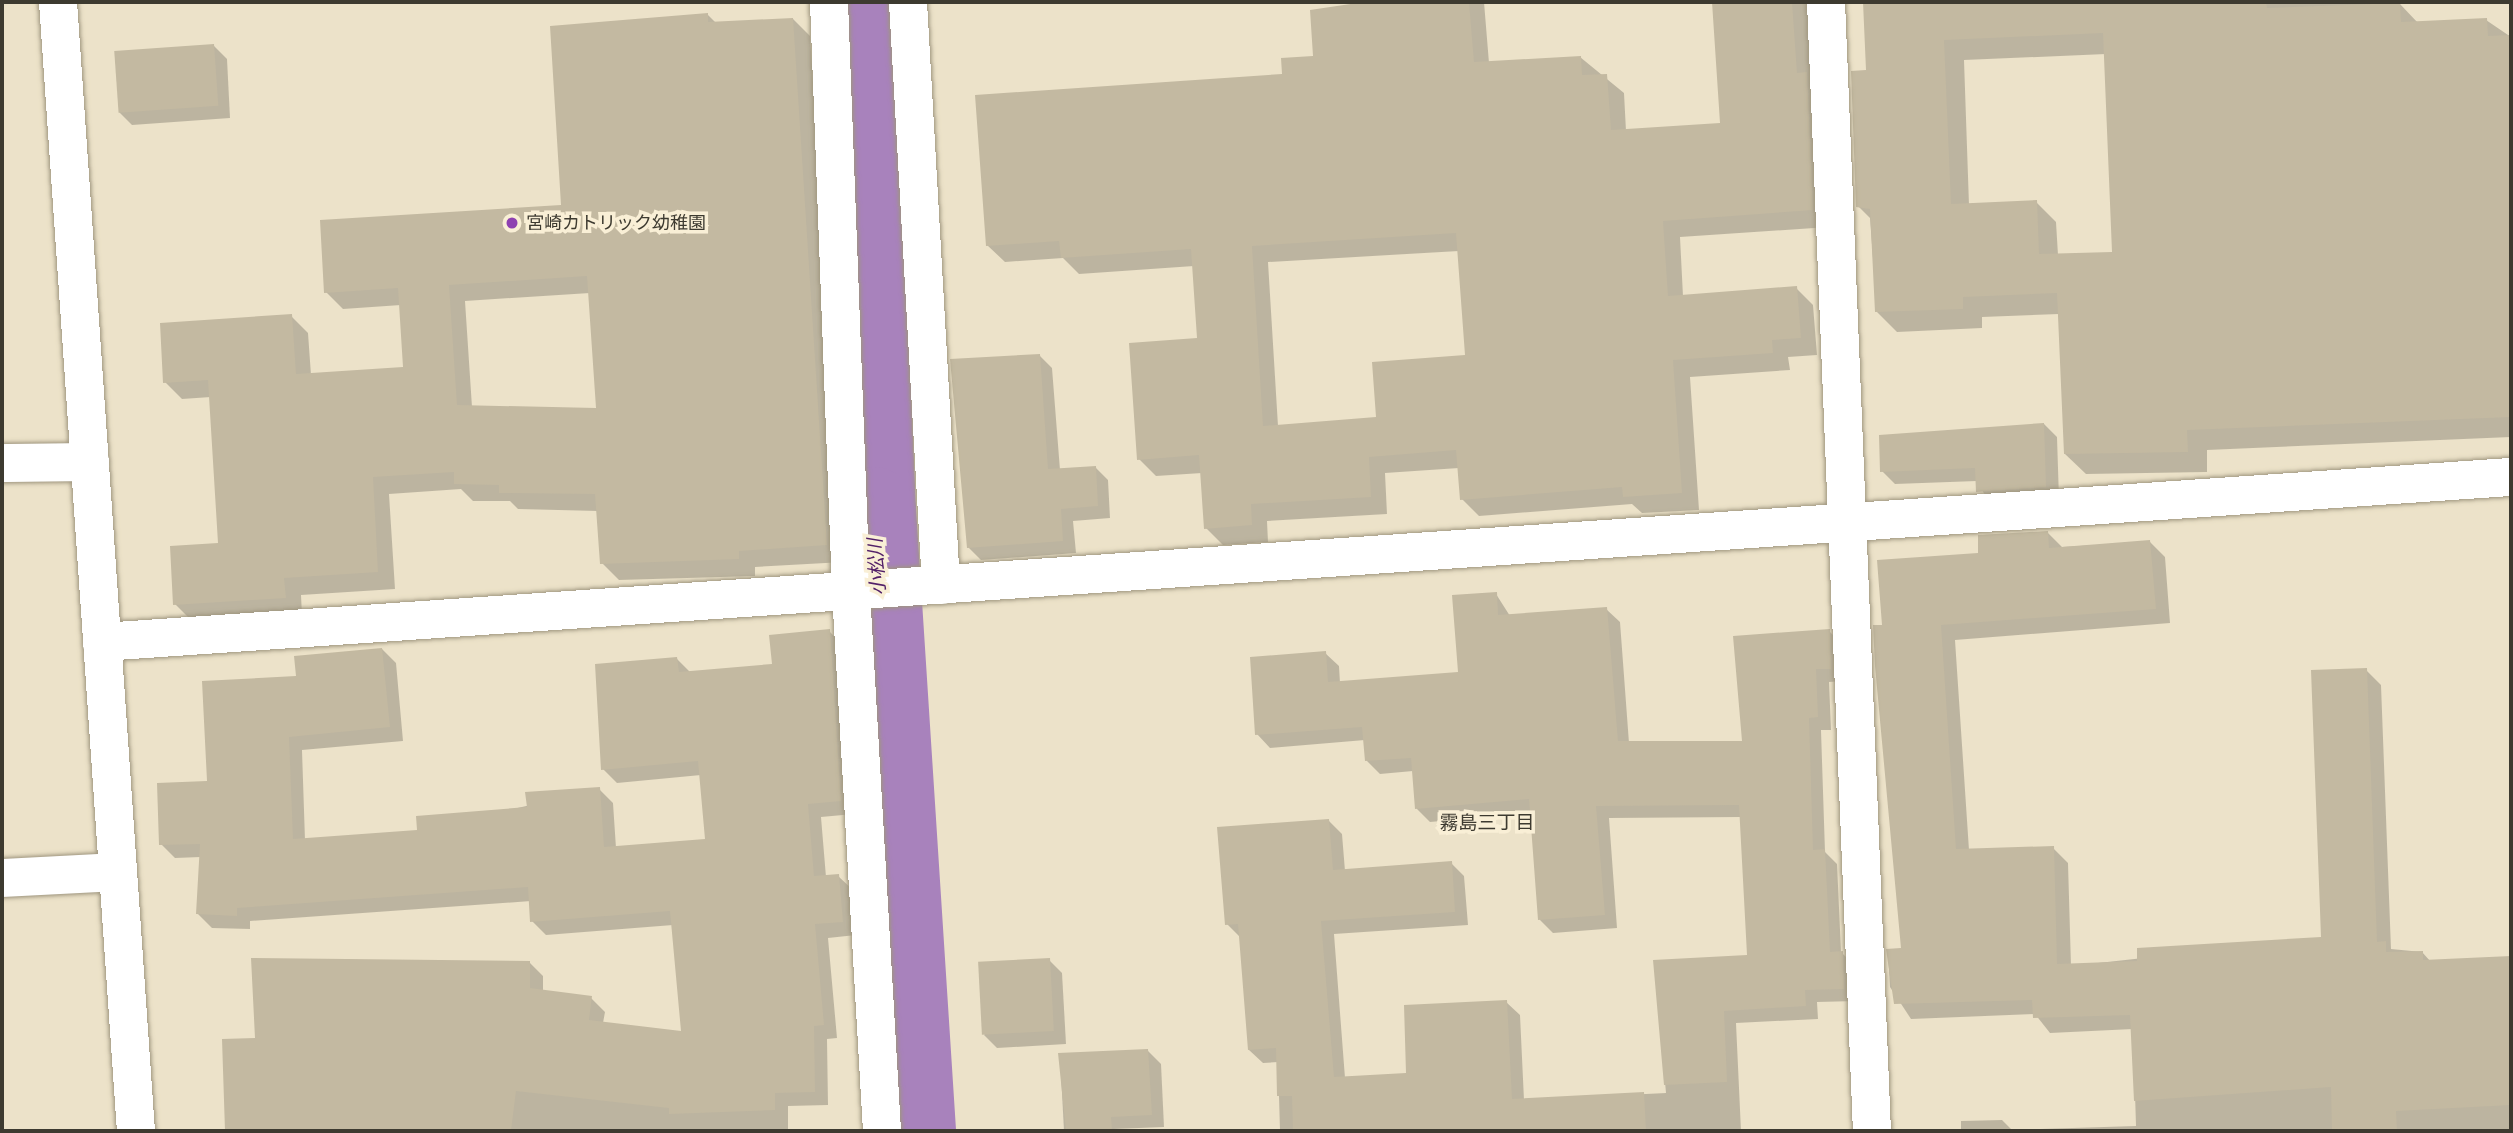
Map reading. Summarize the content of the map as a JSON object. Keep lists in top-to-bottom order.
{
  "districts": ["霧島三丁目"],
  "water": ["小松川"],
  "places": ["宮崎カトリック幼稚園"]
}
